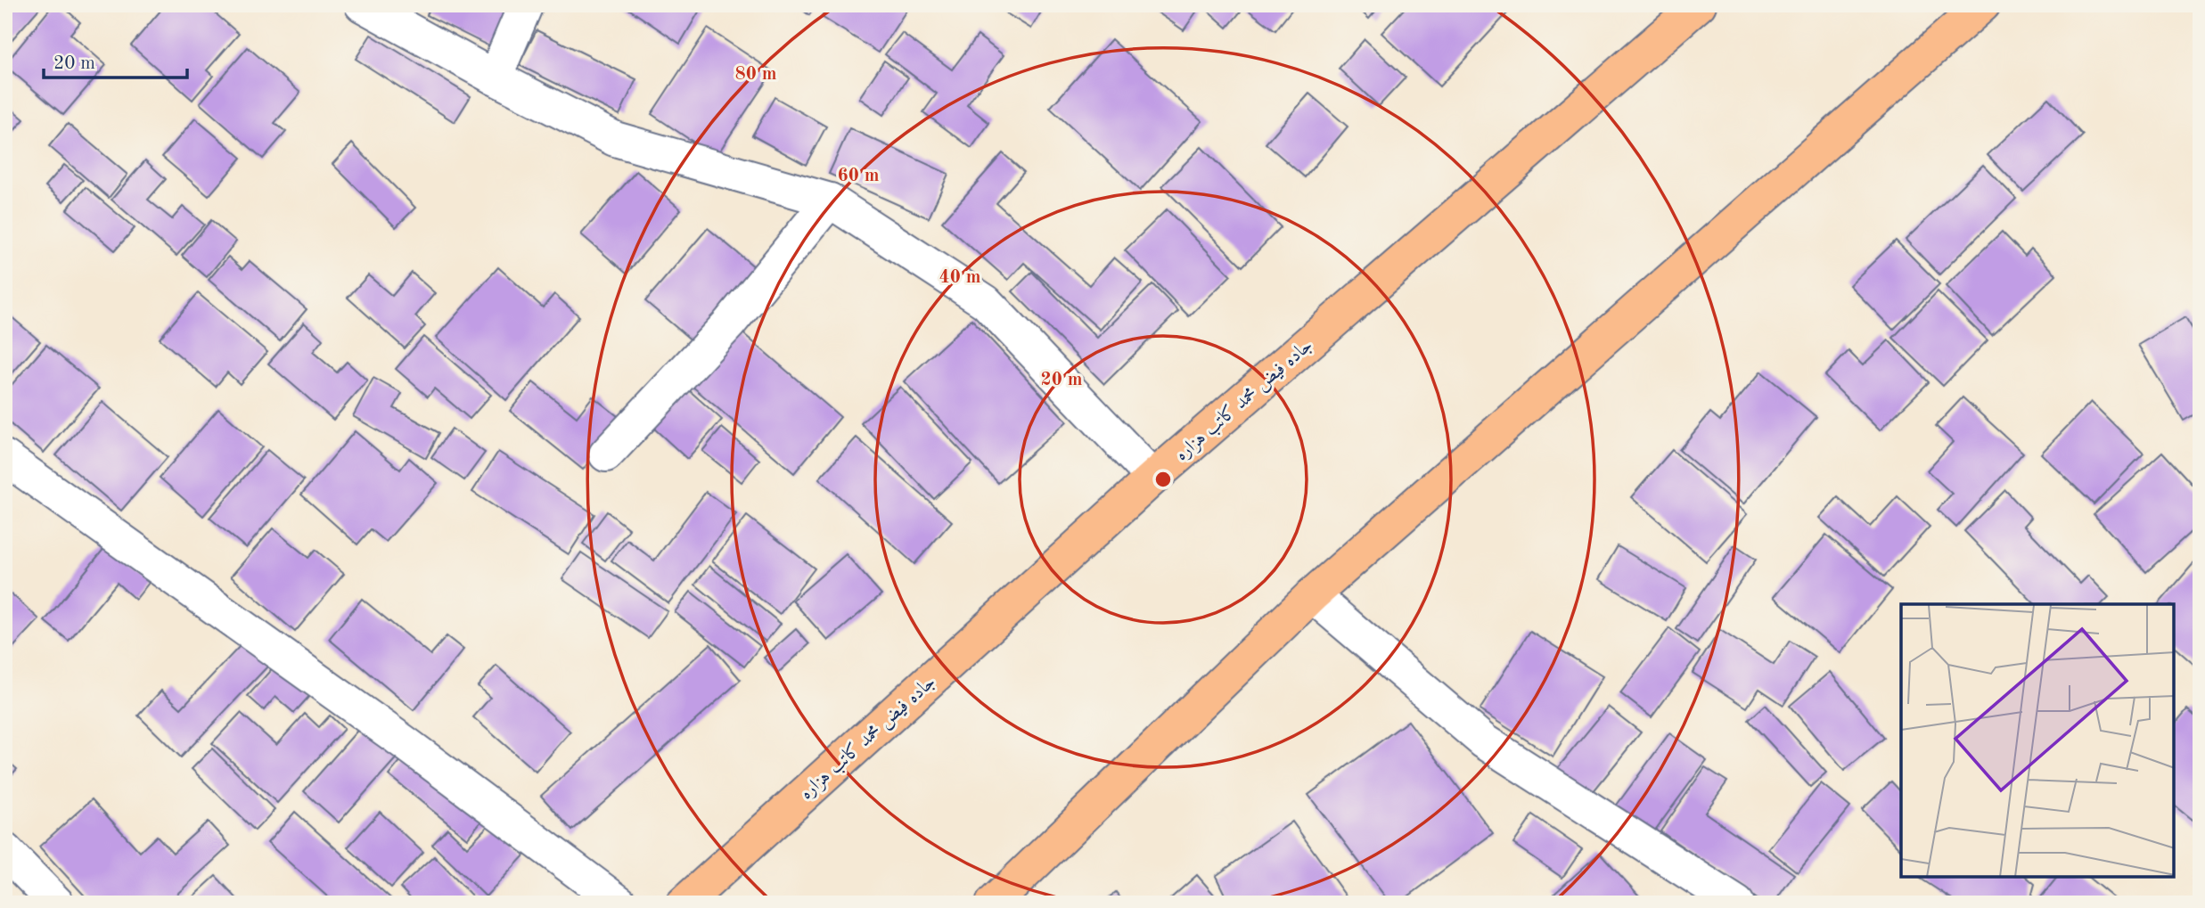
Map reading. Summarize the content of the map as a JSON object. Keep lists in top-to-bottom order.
{
  "streets": {
    "main road": ["جاده فیض محمد کاتب هزاره"]
  },
  "scale_bar": "20 m",
  "rings": [
    "80 m",
    "60 m",
    "40 m",
    "20 m"
  ]
}
